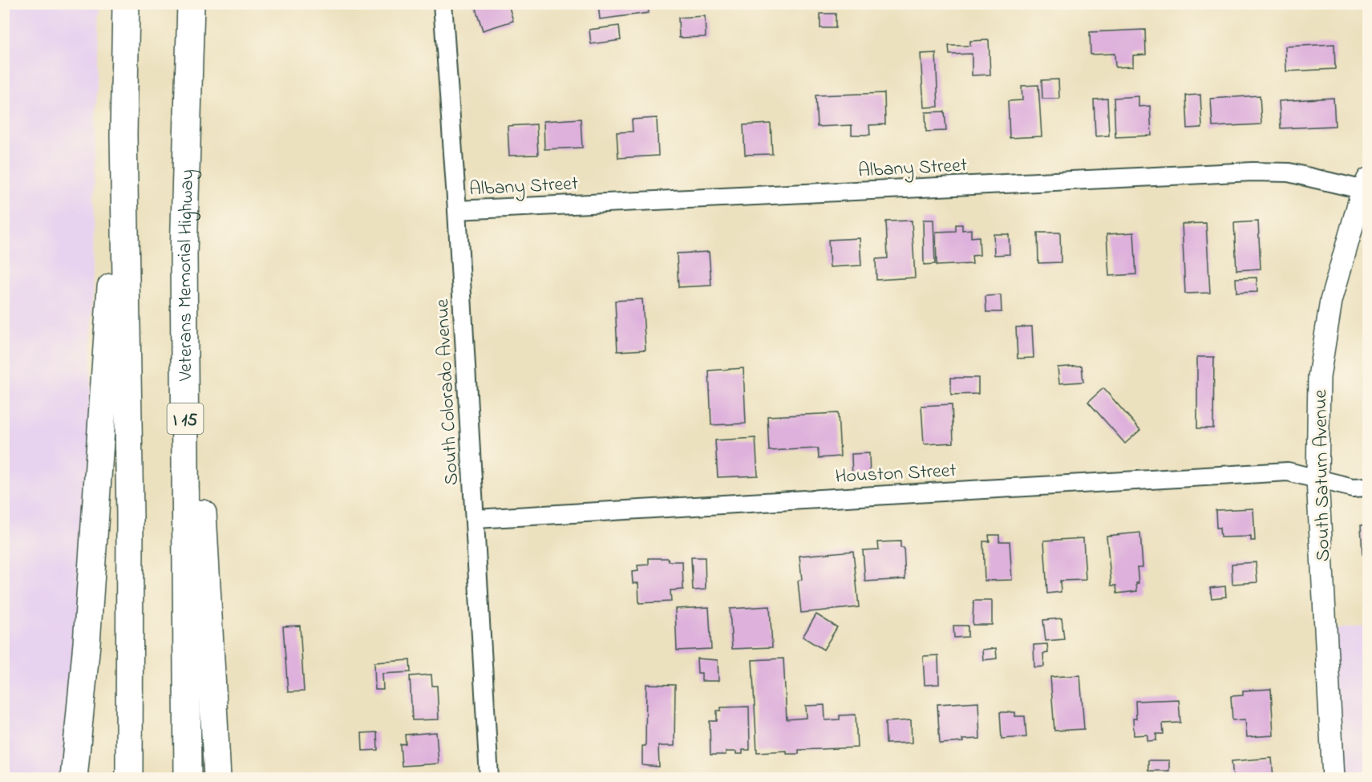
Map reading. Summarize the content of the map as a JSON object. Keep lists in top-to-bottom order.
{
  "streets": {
    "highway": ["Veterans Memorial Highway", "I 15"],
    "street": [
      "Albany Street",
      "South Colorado Avenue",
      "Houston Street",
      "South Saturn Avenue"
    ]
  },
  "crossings": [
    ["Albany Street", "South Colorado Avenue"],
    ["Albany Street", "South Saturn Avenue"],
    ["South Colorado Avenue", "Houston Street"],
    ["Houston Street", "South Saturn Avenue"]
  ]
}
